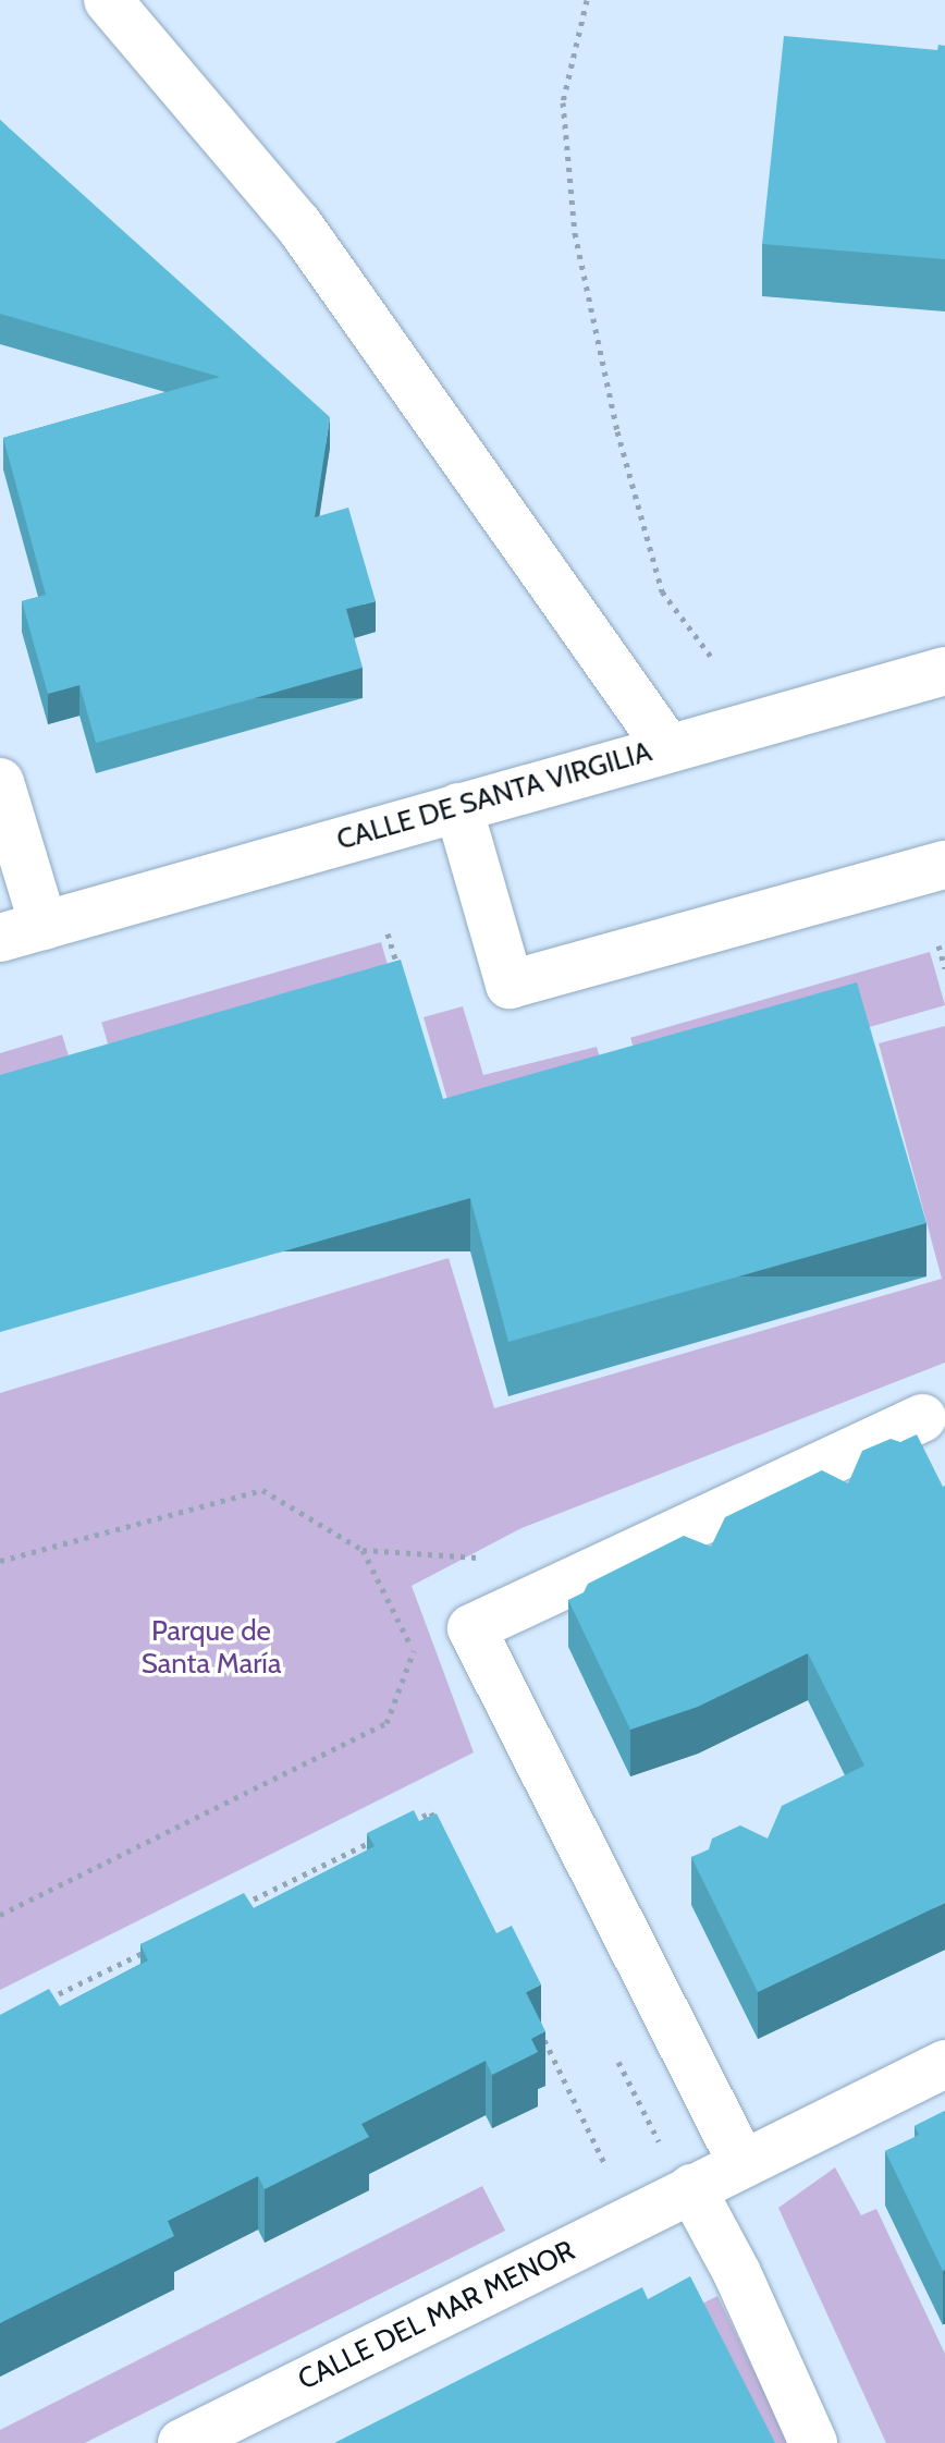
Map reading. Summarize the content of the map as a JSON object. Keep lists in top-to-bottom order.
{
  "streets": {
    "street": ["CALLE DE SANTA VIRGILIA", "CALLE DEL MAR MENOR"]
  },
  "parks": ["Parque de Santa María"]
}
